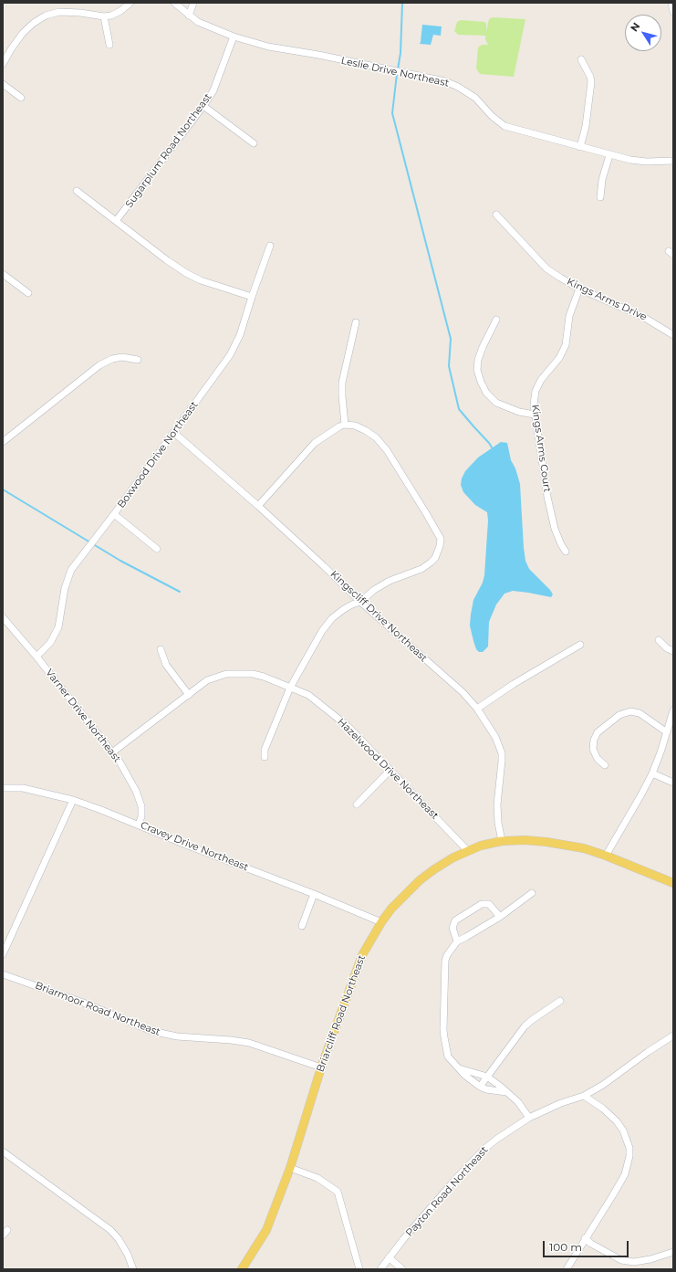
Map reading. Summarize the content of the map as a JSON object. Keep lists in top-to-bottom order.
{
  "streets": {
    "main road": ["Briarcliff Road Northeast"],
    "street": [
      "Leslie Drive Northeast",
      "Sugarplum Road Northeast",
      "Kings Arms Drive",
      "Kings Arms Court",
      "Boxwood Drive Northeast",
      "Kingscliff Drive Northeast",
      "Varner Drive Northeast",
      "Hazelwood Drive Northeast",
      "Cravey Drive Northeast",
      "Briarmoor Road Northeast",
      "Payton Road Northeast"
    ]
  },
  "crossings": [
    ["Leslie Drive Northeast", "Sugarplum Road Northeast"],
    ["Kings Arms Drive", "Kings Arms Court"],
    ["Boxwood Drive Northeast", "Kingscliff Drive Northeast"],
    ["Boxwood Drive Northeast", "Varner Drive Northeast"],
    ["Kingscliff Drive Northeast", "Briarcliff Road Northeast"],
    ["Varner Drive Northeast", "Hazelwood Drive Northeast"],
    ["Varner Drive Northeast", "Cravey Drive Northeast"],
    ["Hazelwood Drive Northeast", "Briarcliff Road Northeast"],
    ["Cravey Drive Northeast", "Briarcliff Road Northeast"],
    ["Briarmoor Road Northeast", "Briarcliff Road Northeast"]
  ],
  "scale_bar": "100 m",
  "north": "top left"
}
